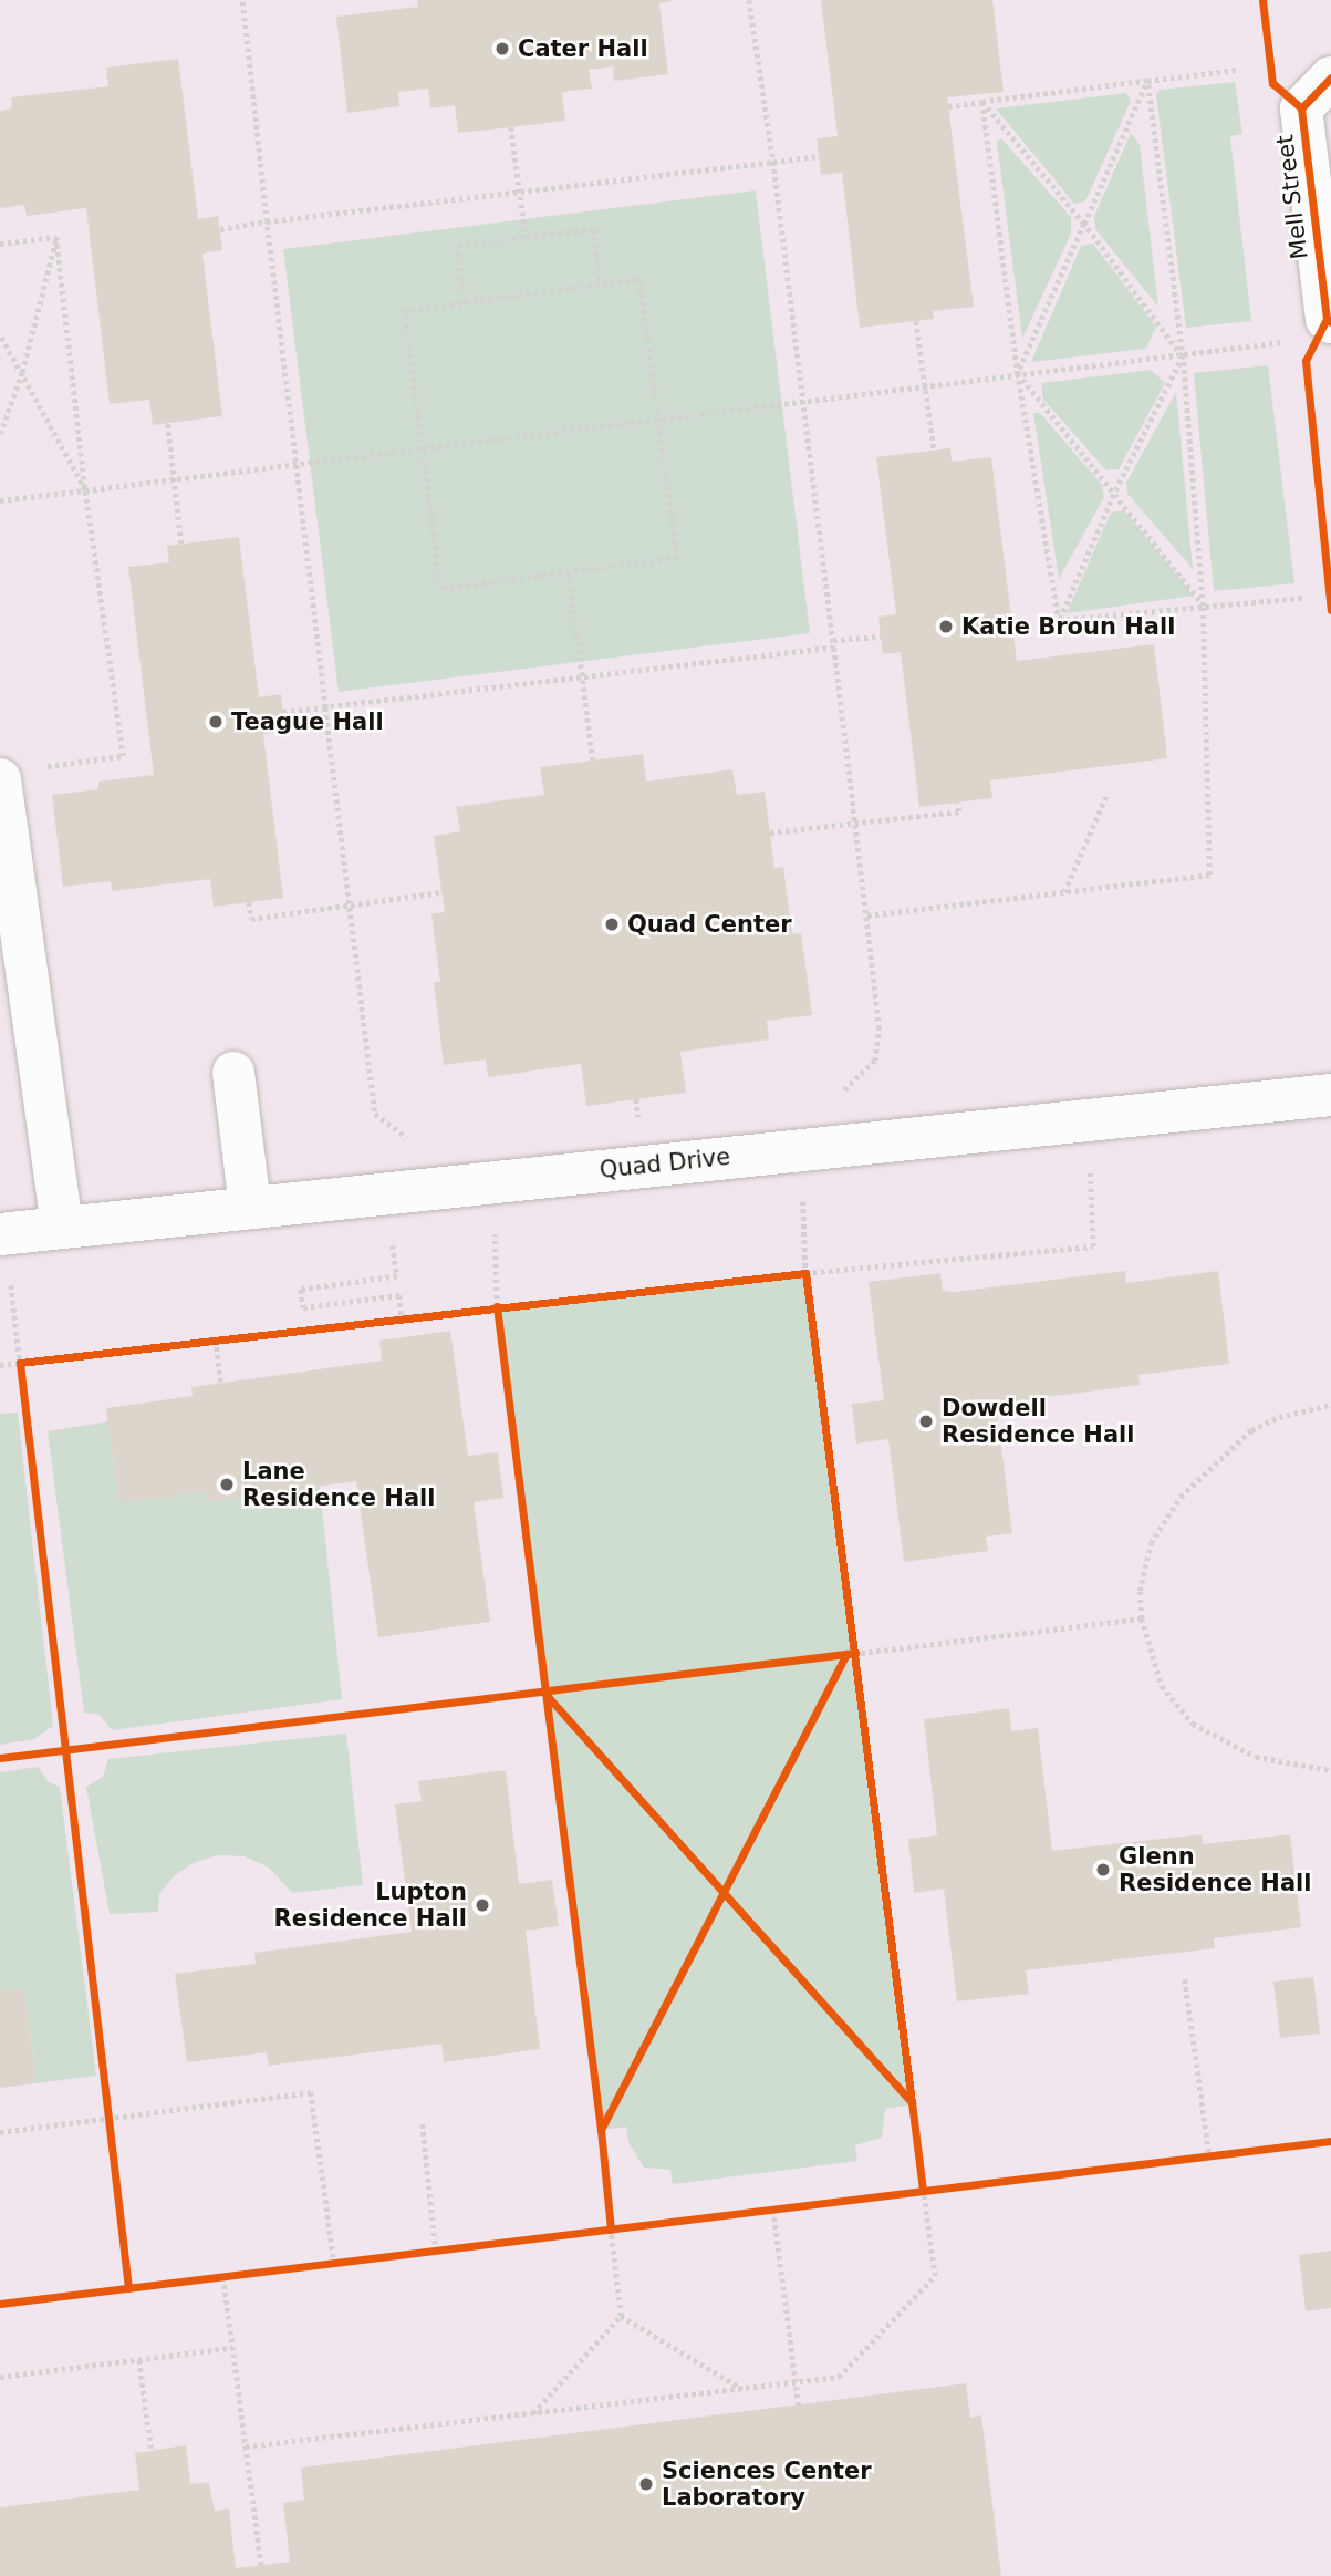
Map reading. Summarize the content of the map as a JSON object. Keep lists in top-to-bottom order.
{
  "streets": {
    "street": ["Mell Street", "Quad Drive"]
  },
  "places": [
    "Cater Hall",
    "Katie Broun Hall",
    "Teague Hall",
    "Quad Center",
    "Dowdell Residence Hall",
    "Lane Residence Hall",
    "Glenn Residence Hall",
    "Lupton Residence Hall",
    "Sciences Center Laboratory"
  ]
}
